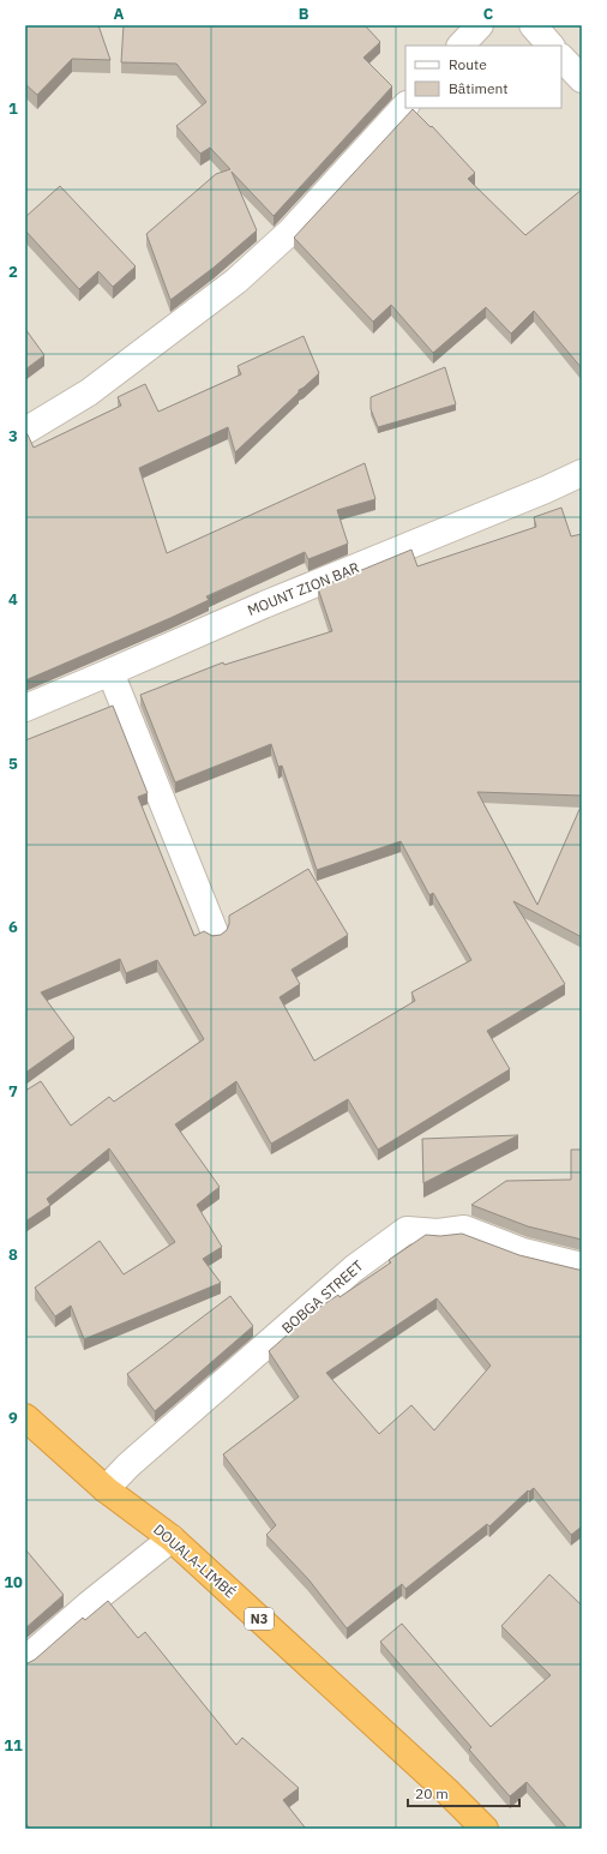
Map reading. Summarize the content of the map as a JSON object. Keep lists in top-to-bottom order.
{
  "streets": {
    "highway": ["DOUALA-LIMBÉ", "N3"],
    "street": ["MOUNT ZION BAR", "BOBGA STREET"]
  },
  "crossings": [
    ["BOBGA STREET", "DOUALA-LIMBÉ"]
  ],
  "legend": ["Route", "Bâtiment"],
  "scale_bar": "20 m",
  "grid": {
    "columns": ["A", "B", "C"],
    "rows": [
      "1",
      "2",
      "3",
      "4",
      "5",
      "6",
      "7",
      "8",
      "9",
      "10",
      "11"
    ]
  }
}
